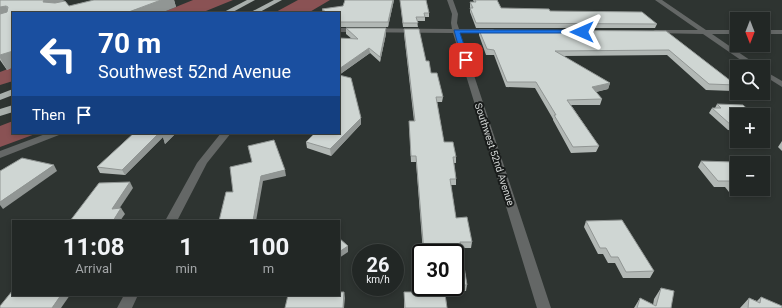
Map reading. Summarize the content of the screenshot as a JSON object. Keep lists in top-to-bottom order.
{
  "streets": {
    "street": ["Southwest 52nd Avenue"]
  },
  "north": "bottom",
  "page": {
    "map_buttons": ["+", "−"],
    "turn": ["70 m", "Southwest 52nd Avenue"],
    "then": "Then",
    "eta": [
      "11:08",
      "Arrival",
      "1",
      "min",
      "100",
      "m"
    ],
    "speed": "26 km/h",
    "limit": "30"
  }
}
